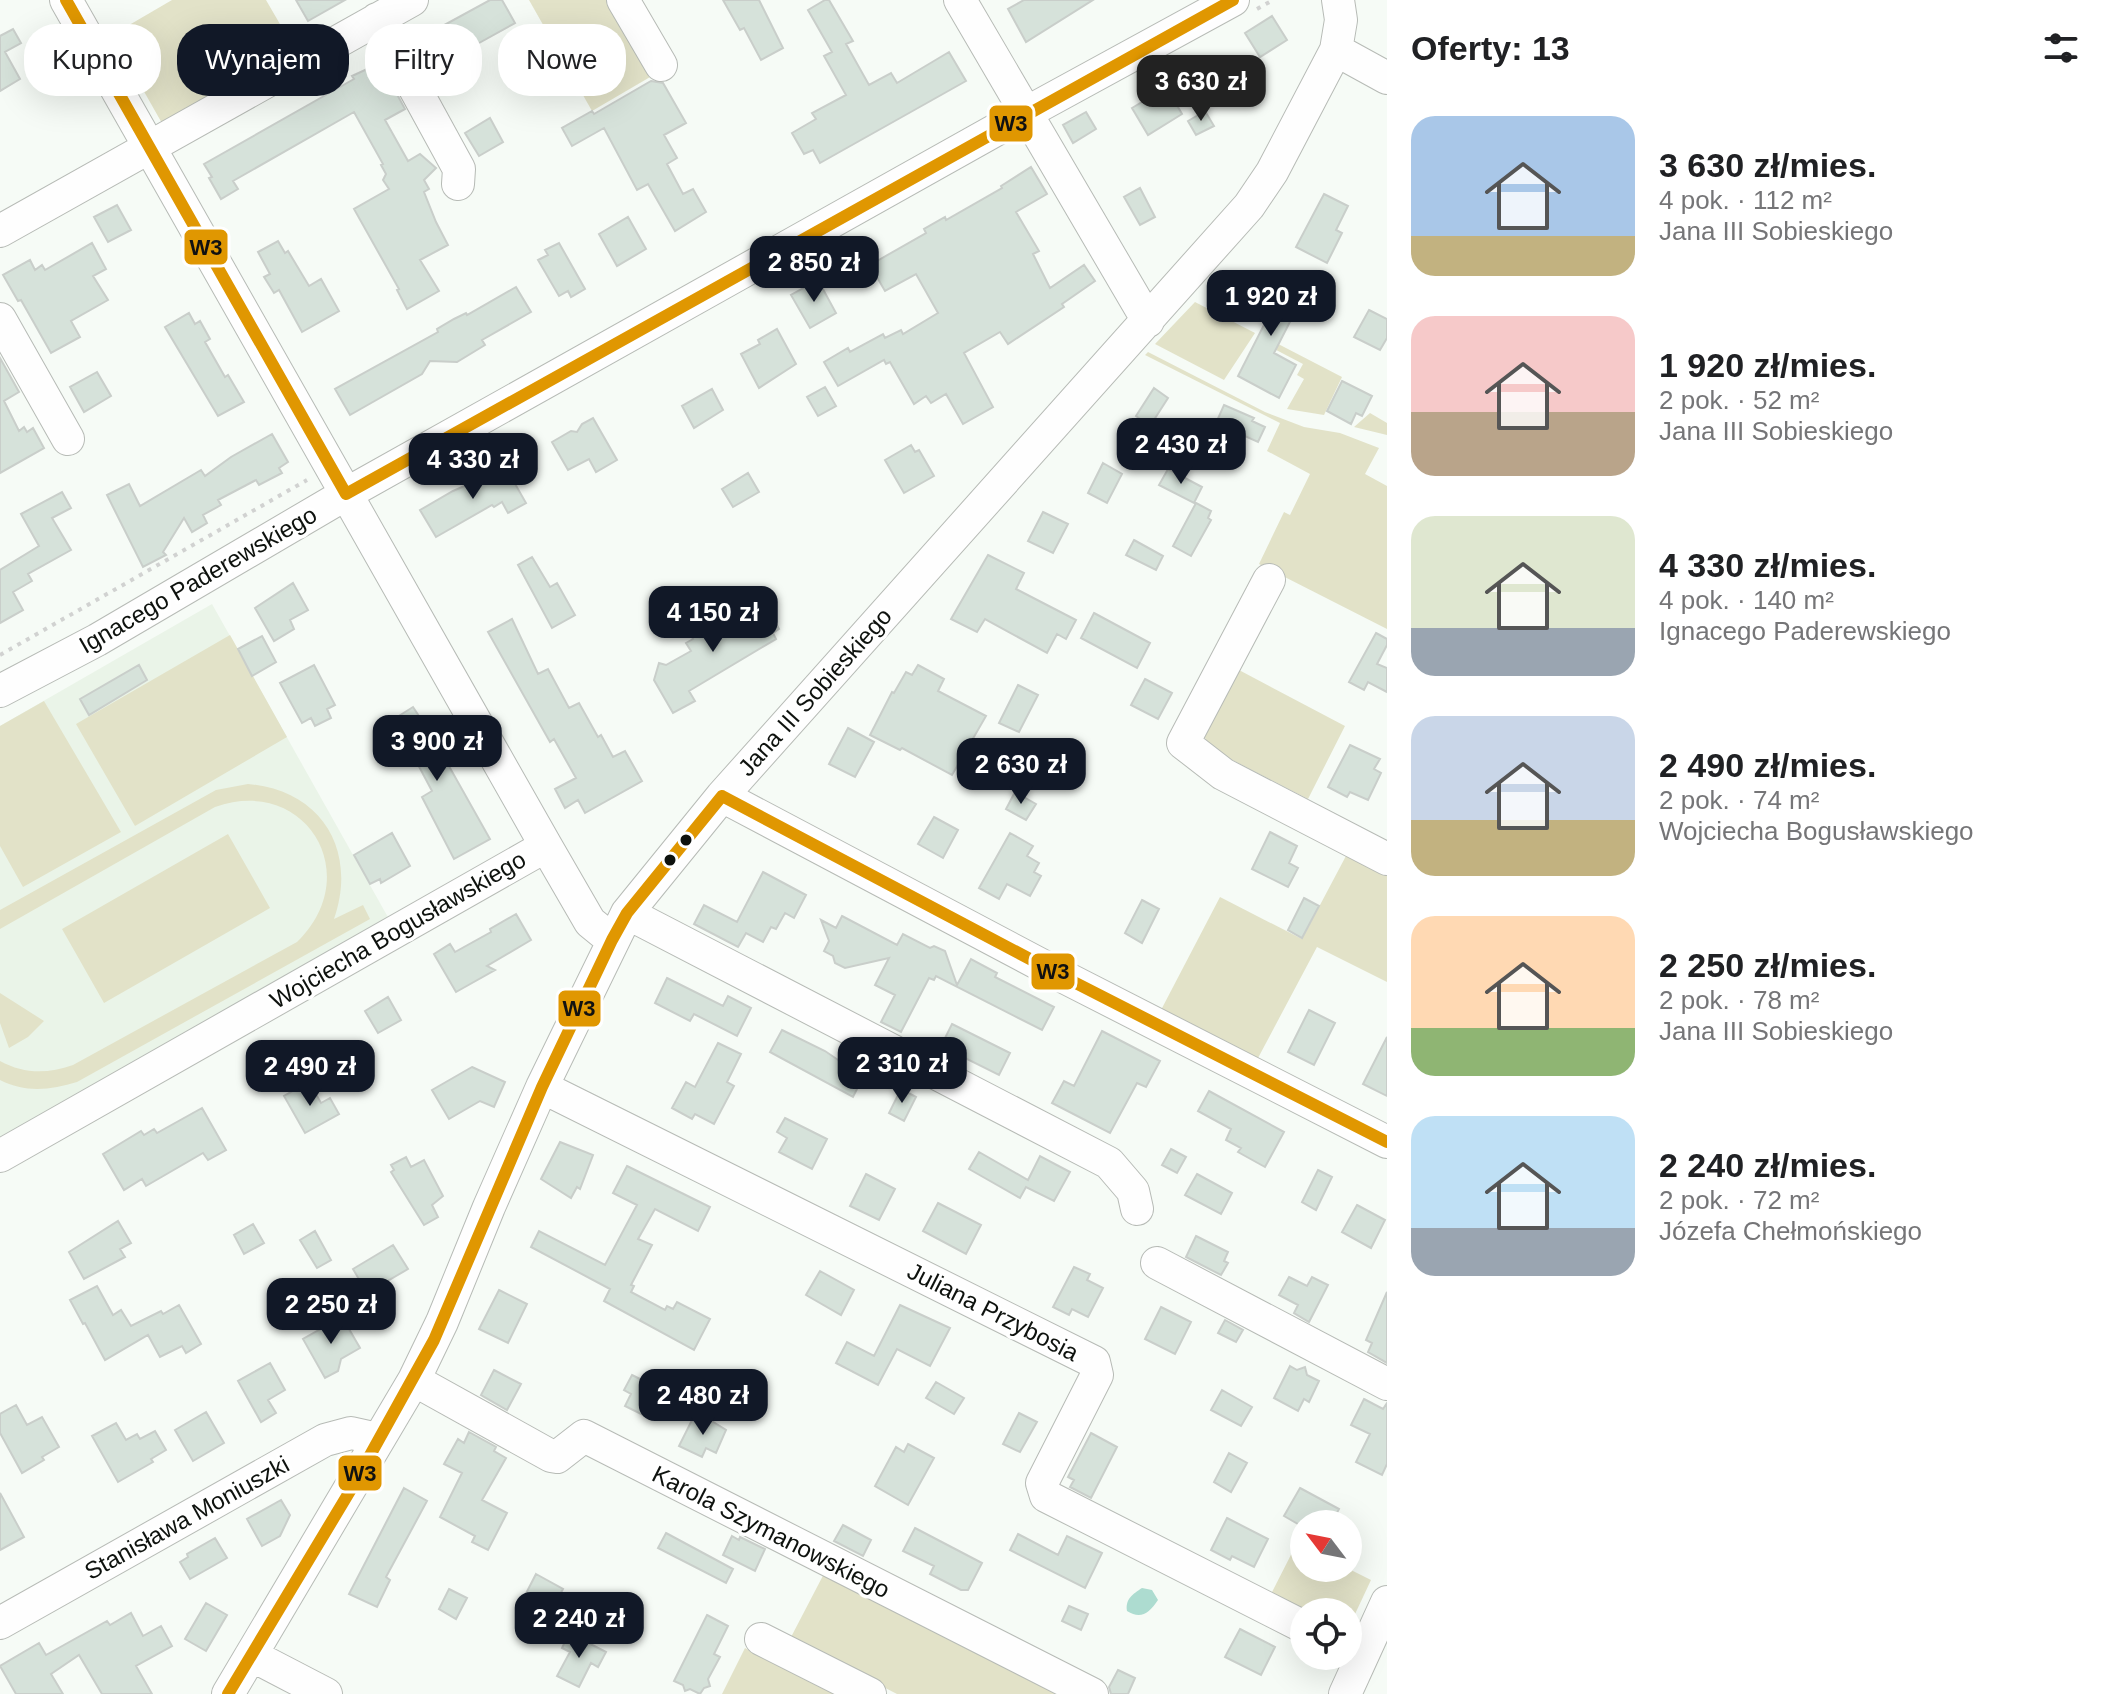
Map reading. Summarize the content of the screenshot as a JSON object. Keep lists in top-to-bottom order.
{
  "streets": {
    "street": [
      "Ignacego Paderewskiego",
      "Jana III Sobieskiego",
      "Wojciecha Bogusławskiego",
      "Juliana Przybosia",
      "Stanisława Moniuszki",
      "Karola Szymanowskiego"
    ]
  },
  "crossings": [
    ["Jana III Sobieskiego", "Juliana Przybosia"],
    ["Jana III Sobieskiego", "Stanisława Moniuszki"],
    ["Jana III Sobieskiego", "Karola Szymanowskiego"]
  ],
  "lines": ["transit line W3"],
  "north": "top left",
  "page": {
    "heading": "Oferty: 13",
    "chip": [
      "Kupno",
      "Wynajem",
      "Filtry",
      "Nowe"
    ],
    "price": [
      "3 630 zł",
      "2 850 zł",
      "1 920 zł",
      "2 430 zł",
      "4 330 zł",
      "4 150 zł",
      "3 900 zł",
      "2 630 zł",
      "2 310 zł",
      "2 490 zł",
      "2 250 zł",
      "2 480 zł",
      "2 240 zł"
    ],
    "list": [
      {
        "name": "3 630 zł/mies.",
        "note": "4 pok. · 112 m² · Jana III Sobieskiego"
      },
      {
        "name": "1 920 zł/mies.",
        "note": "2 pok. · 52 m² · Jana III Sobieskiego"
      },
      {
        "name": "4 330 zł/mies.",
        "note": "4 pok. · 140 m² · Ignacego Paderewskiego"
      },
      {
        "name": "2 490 zł/mies.",
        "note": "2 pok. · 74 m² · Wojciecha Bogusławskiego"
      },
      {
        "name": "2 250 zł/mies.",
        "note": "2 pok. · 78 m² · Jana III Sobieskiego"
      },
      {
        "name": "2 240 zł/mies.",
        "note": "2 pok. · 72 m² · Józefa Chełmońskiego"
      }
    ]
  }
}
